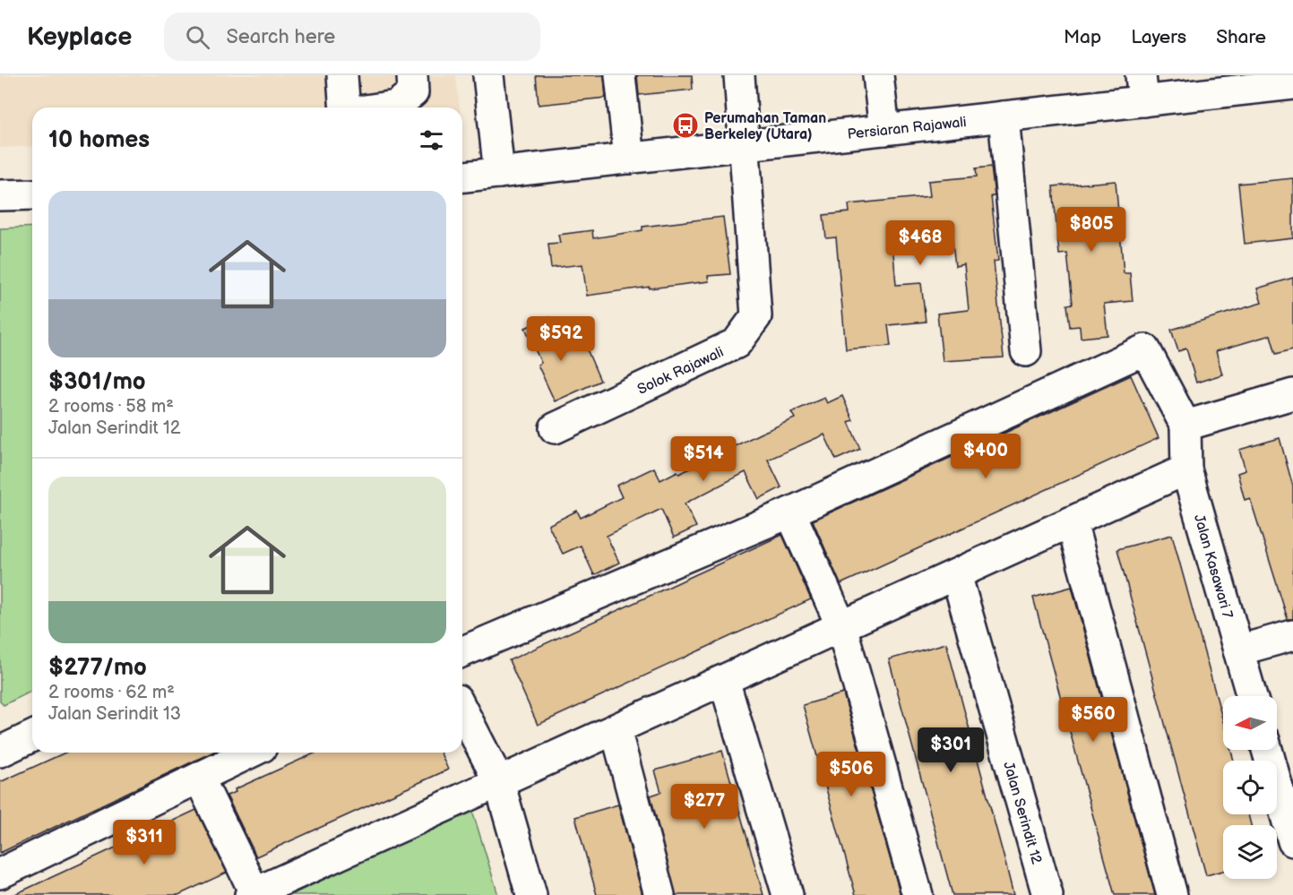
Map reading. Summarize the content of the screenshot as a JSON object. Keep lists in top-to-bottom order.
{
  "streets": {
    "street": [
      "Persiaran Rajawali",
      "Solok Rajawali",
      "Jalan Kasawari 7",
      "Jalan Serindit 12"
    ]
  },
  "crossings": [
    ["Persiaran Rajawali", "Solok Rajawali"]
  ],
  "places": {
    "bus stop": ["Perumahan Taman Berkeley (Utara)"]
  },
  "north": "left",
  "page": {
    "header": "Keyplace",
    "search": "Search here",
    "nav": ["Map", "Layers", "Share"],
    "heading": "10 homes",
    "list": [
      {
        "name": "$301/mo",
        "note": "2 rooms · 58 m² · Jalan Serindit 12"
      },
      {
        "name": "$277/mo",
        "note": "2 rooms · 62 m² · Jalan Serindit 13"
      }
    ],
    "price": [
      "$805",
      "$468",
      "$592",
      "$400",
      "$514",
      "$560",
      "$301",
      "$506",
      "$277",
      "$311"
    ]
  }
}
